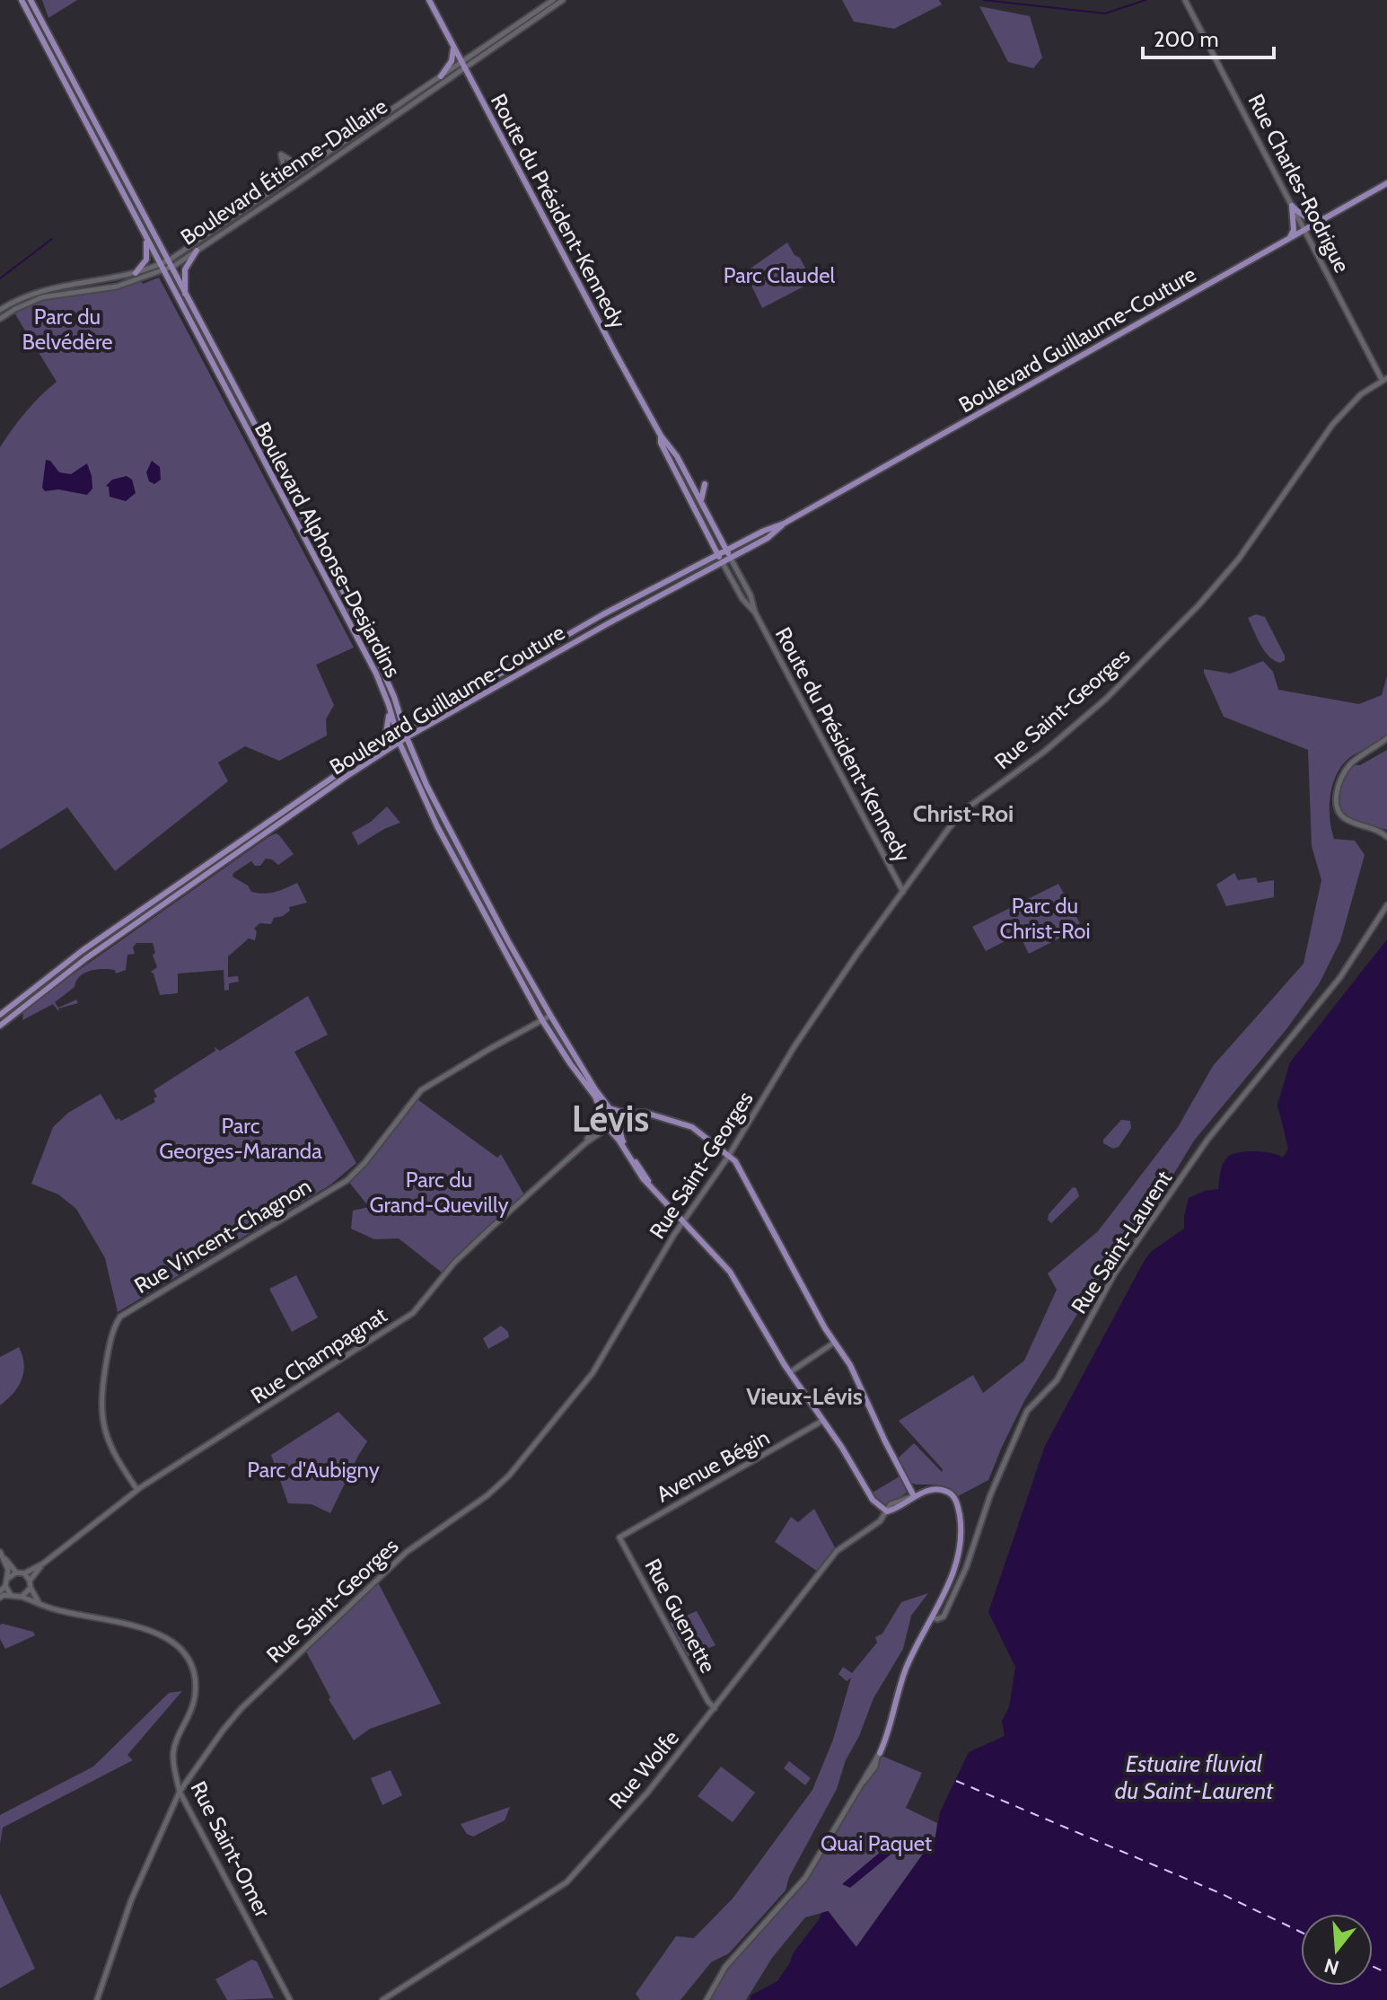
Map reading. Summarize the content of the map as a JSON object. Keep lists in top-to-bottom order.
{
  "streets": {
    "main road": ["Route du Président-Kennedy", "Boulevard Guillaume-Couture", "Boulevard Alphonse-Desjardins"],
    "street": [
      "Boulevard Étienne-Dallaire",
      "Rue Charles-Rodrigue",
      "Rue Saint-Georges",
      "Rue Vincent-Chagnon",
      "Rue Saint-Laurent",
      "Rue Champagnat",
      "Avenue Bégin",
      "Rue Guenette",
      "Rue Wolfe",
      "Rue Saint-Omer"
    ]
  },
  "crossings": [
    ["Boulevard Étienne-Dallaire", "Route du Président-Kennedy"],
    ["Boulevard Étienne-Dallaire", "Boulevard Alphonse-Desjardins"],
    ["Rue Charles-Rodrigue", "Boulevard Guillaume-Couture"],
    ["Rue Charles-Rodrigue", "Rue Saint-Georges"],
    ["Route du Président-Kennedy", "Boulevard Guillaume-Couture"],
    ["Route du Président-Kennedy", "Rue Saint-Georges"],
    ["Boulevard Guillaume-Couture", "Boulevard Alphonse-Desjardins"],
    ["Boulevard Alphonse-Desjardins", "Rue Vincent-Chagnon"],
    ["Boulevard Alphonse-Desjardins", "Rue Champagnat"],
    ["Rue Saint-Georges", "Rue Saint-Omer"],
    ["Rue Vincent-Chagnon", "Rue Champagnat"],
    ["Rue Champagnat", "Rue Saint-Omer"],
    ["Avenue Bégin", "Rue Guenette"],
    ["Rue Guenette", "Rue Wolfe"]
  ],
  "districts": ["Christ-Roi", "Lévis", "Vieux-Lévis"],
  "water": ["Estuaire fluvial du Saint-Laurent"],
  "parks": [
    "Parc Claudel",
    "Parc du Belvédère",
    "Parc du Christ-Roi",
    "Parc Georges-Maranda",
    "Parc du Grand-Quevilly",
    "Parc d'Aubigny",
    "Quai Paquet"
  ],
  "scale_bar": "200 m",
  "north": "bottom"
}
